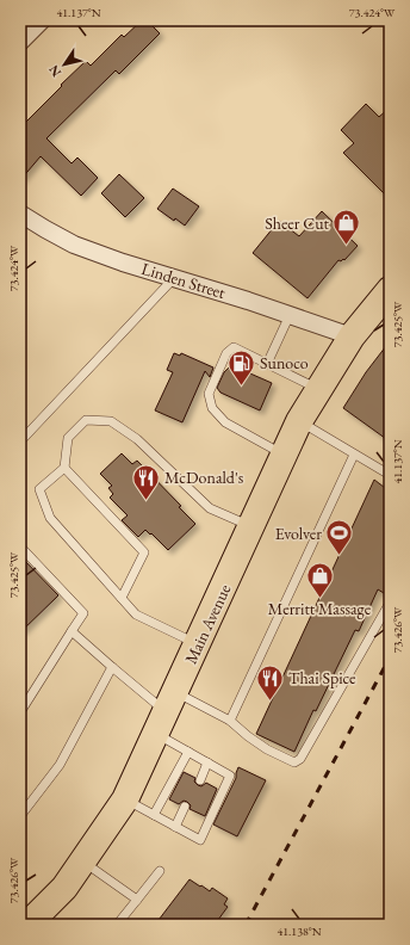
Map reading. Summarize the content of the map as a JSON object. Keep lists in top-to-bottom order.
{
  "streets": {
    "main road": ["Main Avenue"],
    "street": ["Linden Street"]
  },
  "crossings": [
    ["Linden Street", "Main Avenue"]
  ],
  "places": {
    "shop": ["Sheer Cut", "Merritt Massage"],
    "fuel station": ["Sunoco"],
    "restaurant": ["McDonald's", "Thai Spice"],
    "sports": ["Evolver"]
  },
  "north": "bottom left",
  "coordinates": [
    "41.137°N",
    "73.424°W",
    "73.425°W",
    "73.426°W",
    "41.138°N"
  ]
}
